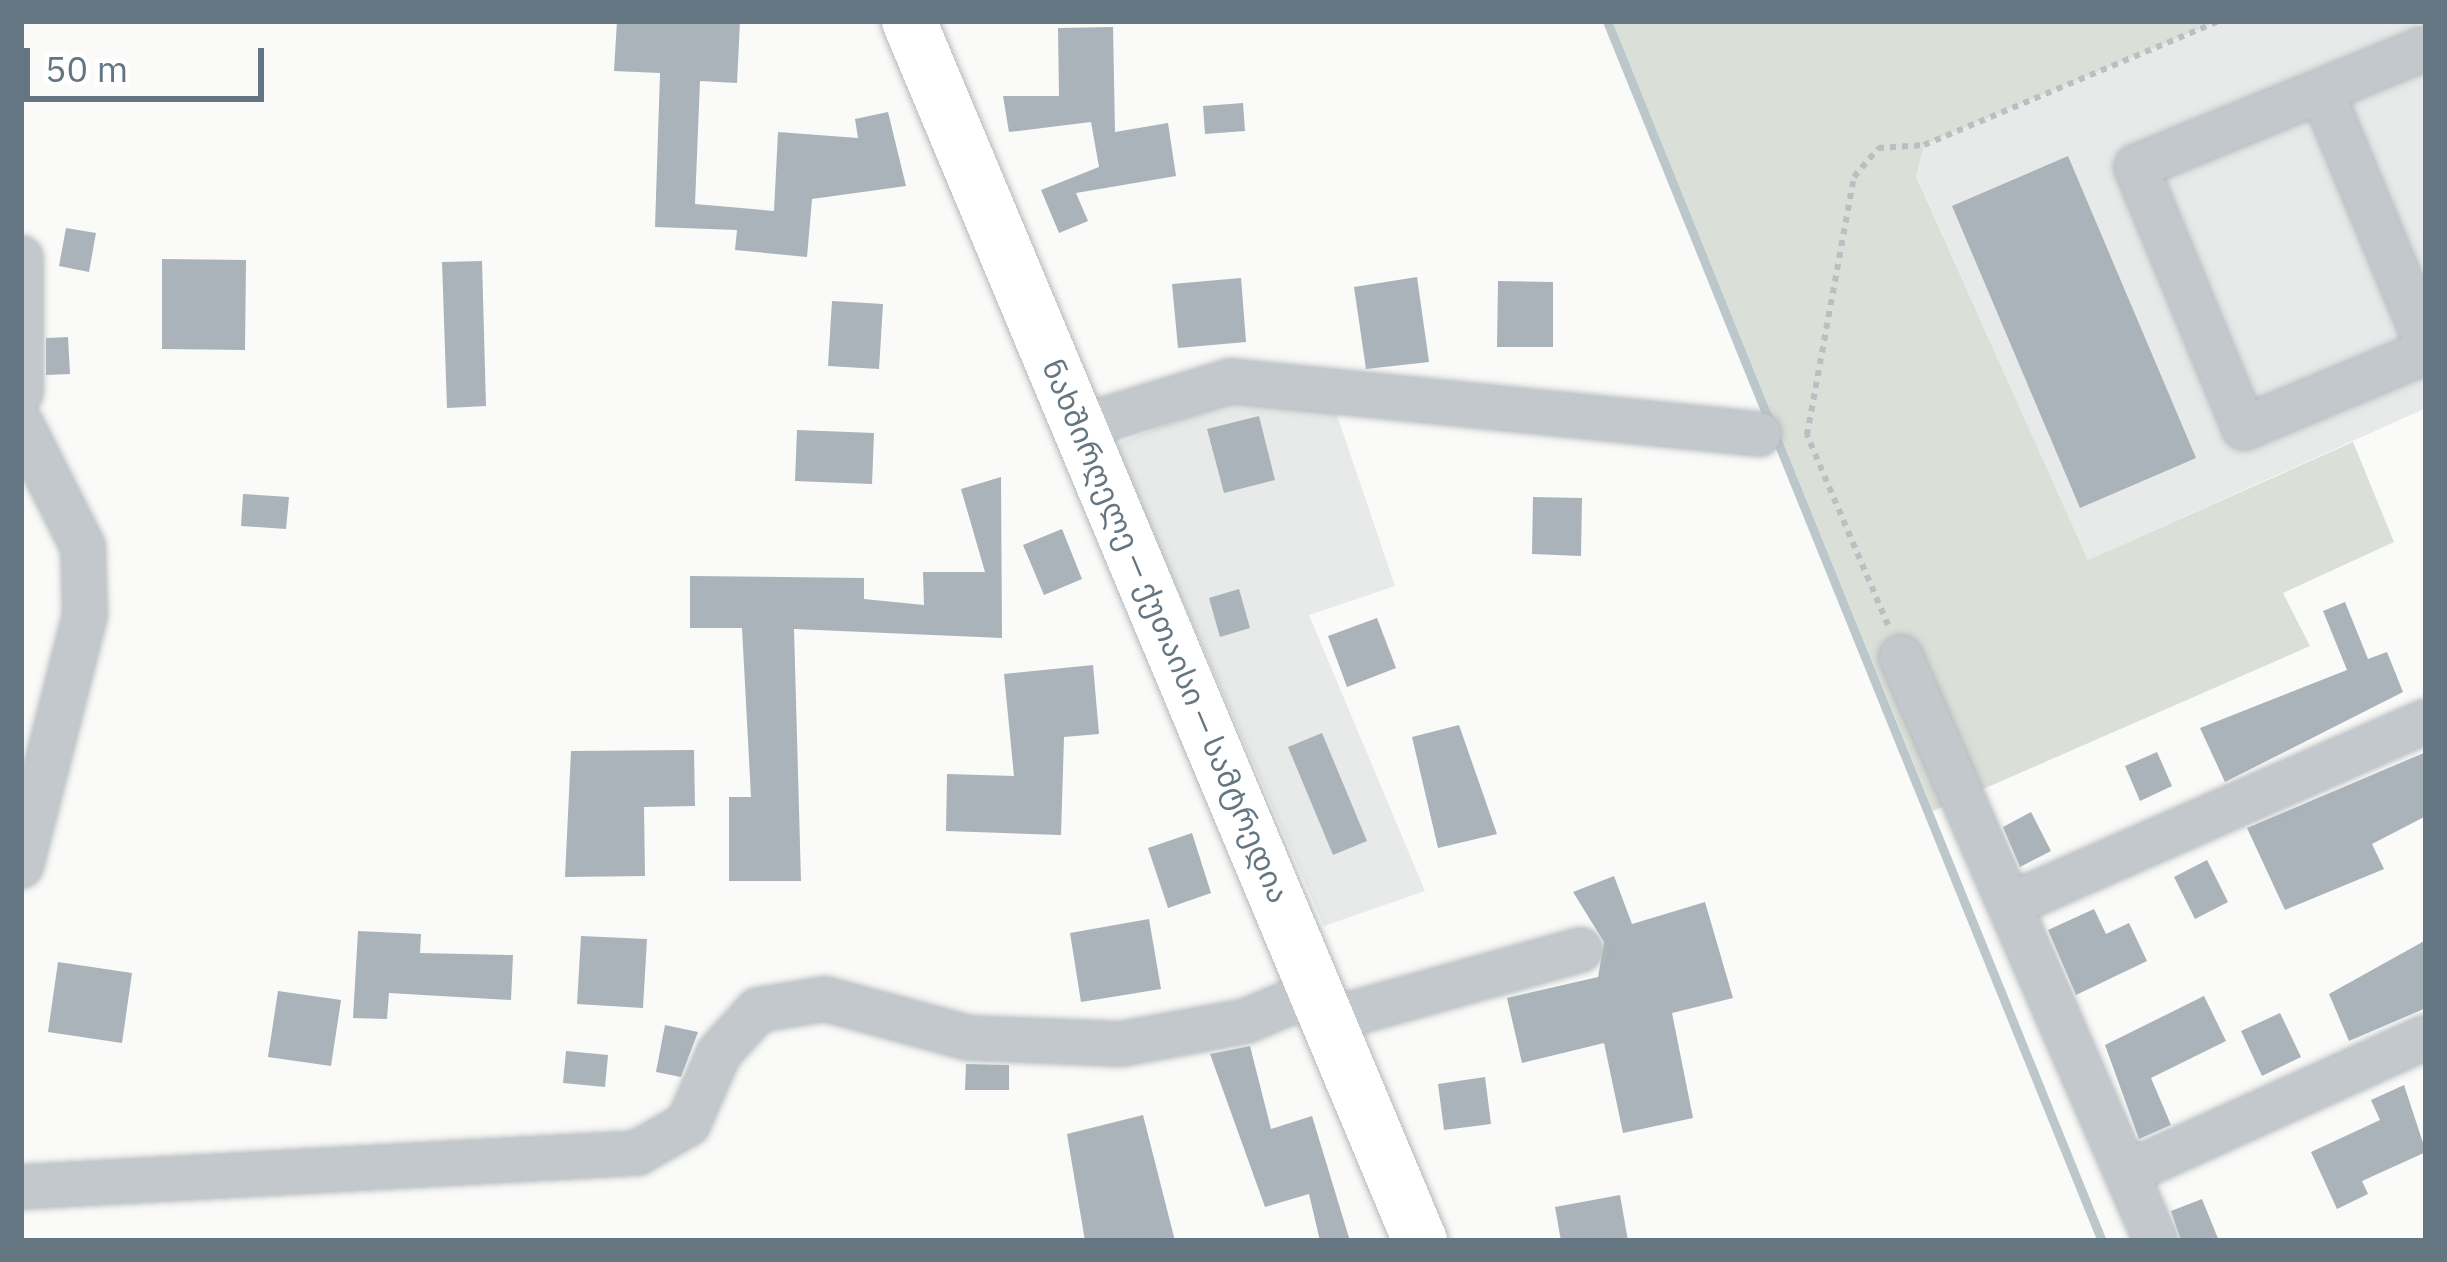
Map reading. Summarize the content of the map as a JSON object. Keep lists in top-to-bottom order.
{
  "streets": {
    "main road": ["ნახშირღელე — ქუთაისი — სამტრედია"]
  },
  "scale_bar": "50 m"
}
